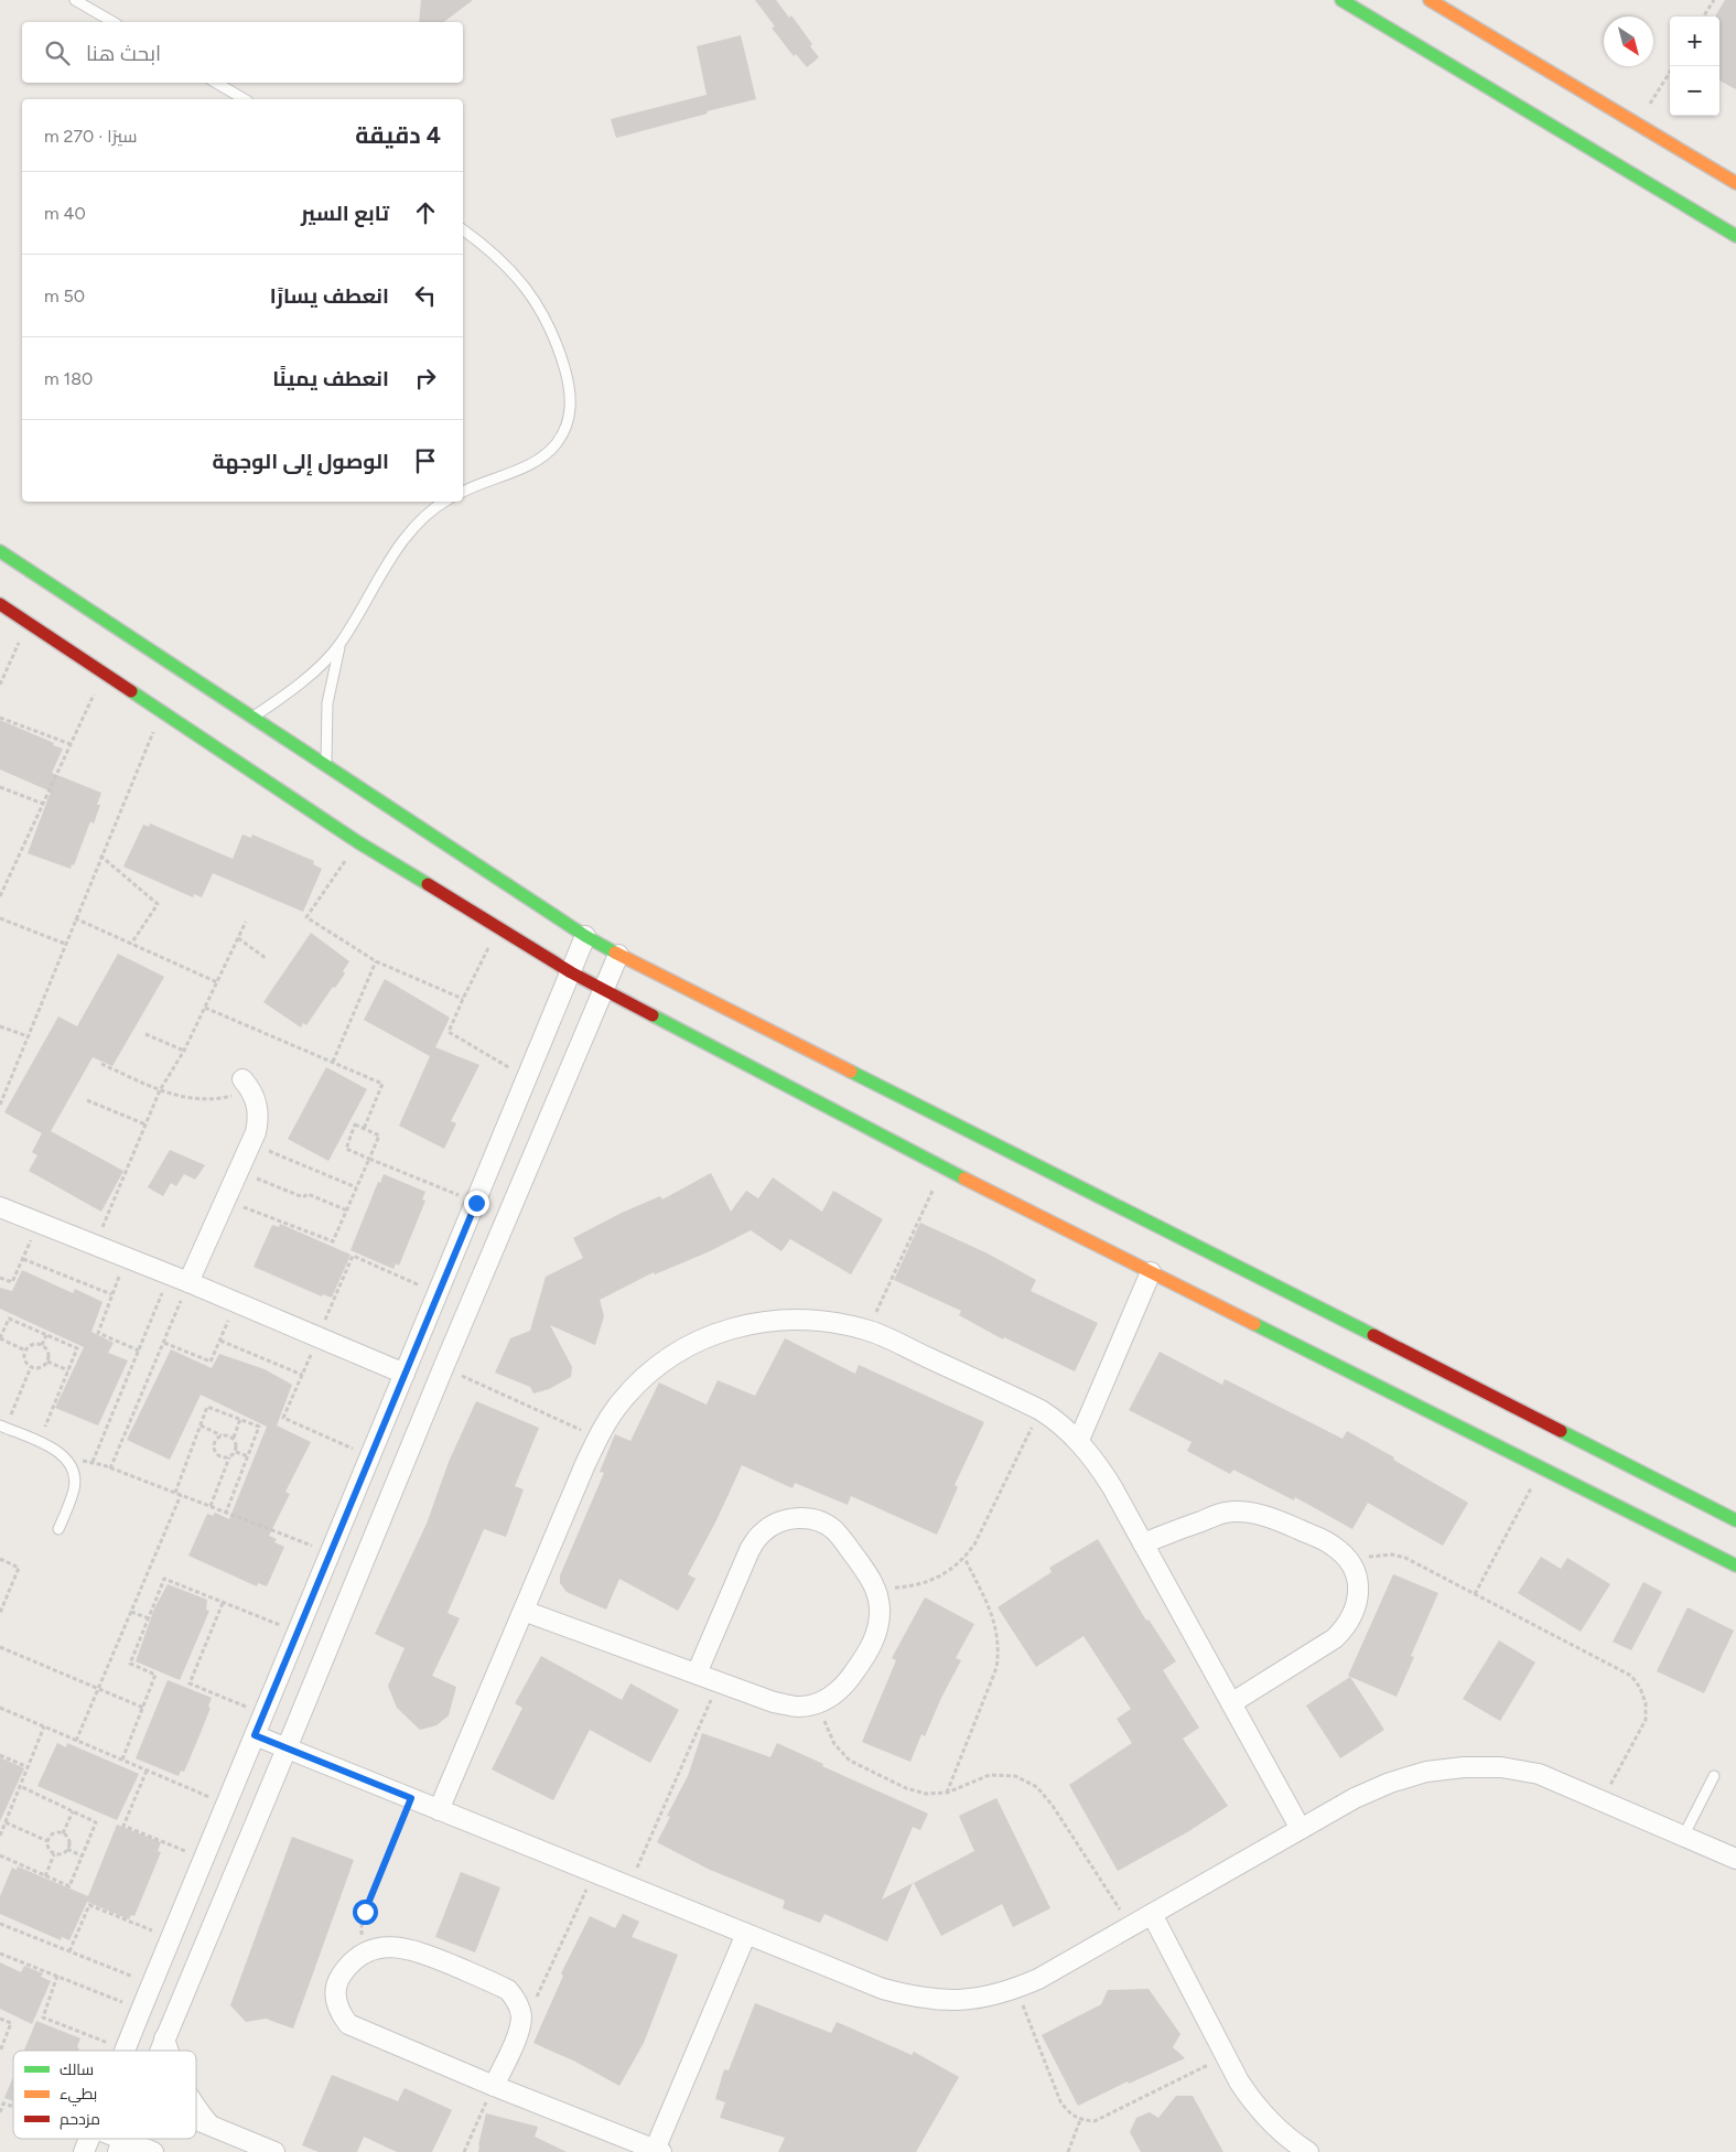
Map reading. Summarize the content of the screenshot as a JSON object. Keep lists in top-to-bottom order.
{
  "legend": ["سالك", "بطيء", "مزدحم"],
  "north": "bottom right",
  "page": {
    "map_buttons": ["+", "−"],
    "search": "ابحث هنا",
    "heading": ["4 دقيقة", "سيرًا · 270 m"],
    "list": [
      ["تابع السير", "40 m"],
      ["انعطف يسارًا", "50 m"],
      ["انعطف يمينًا", "180 m"],
      "الوصول إلى الوجهة"
    ]
  }
}
